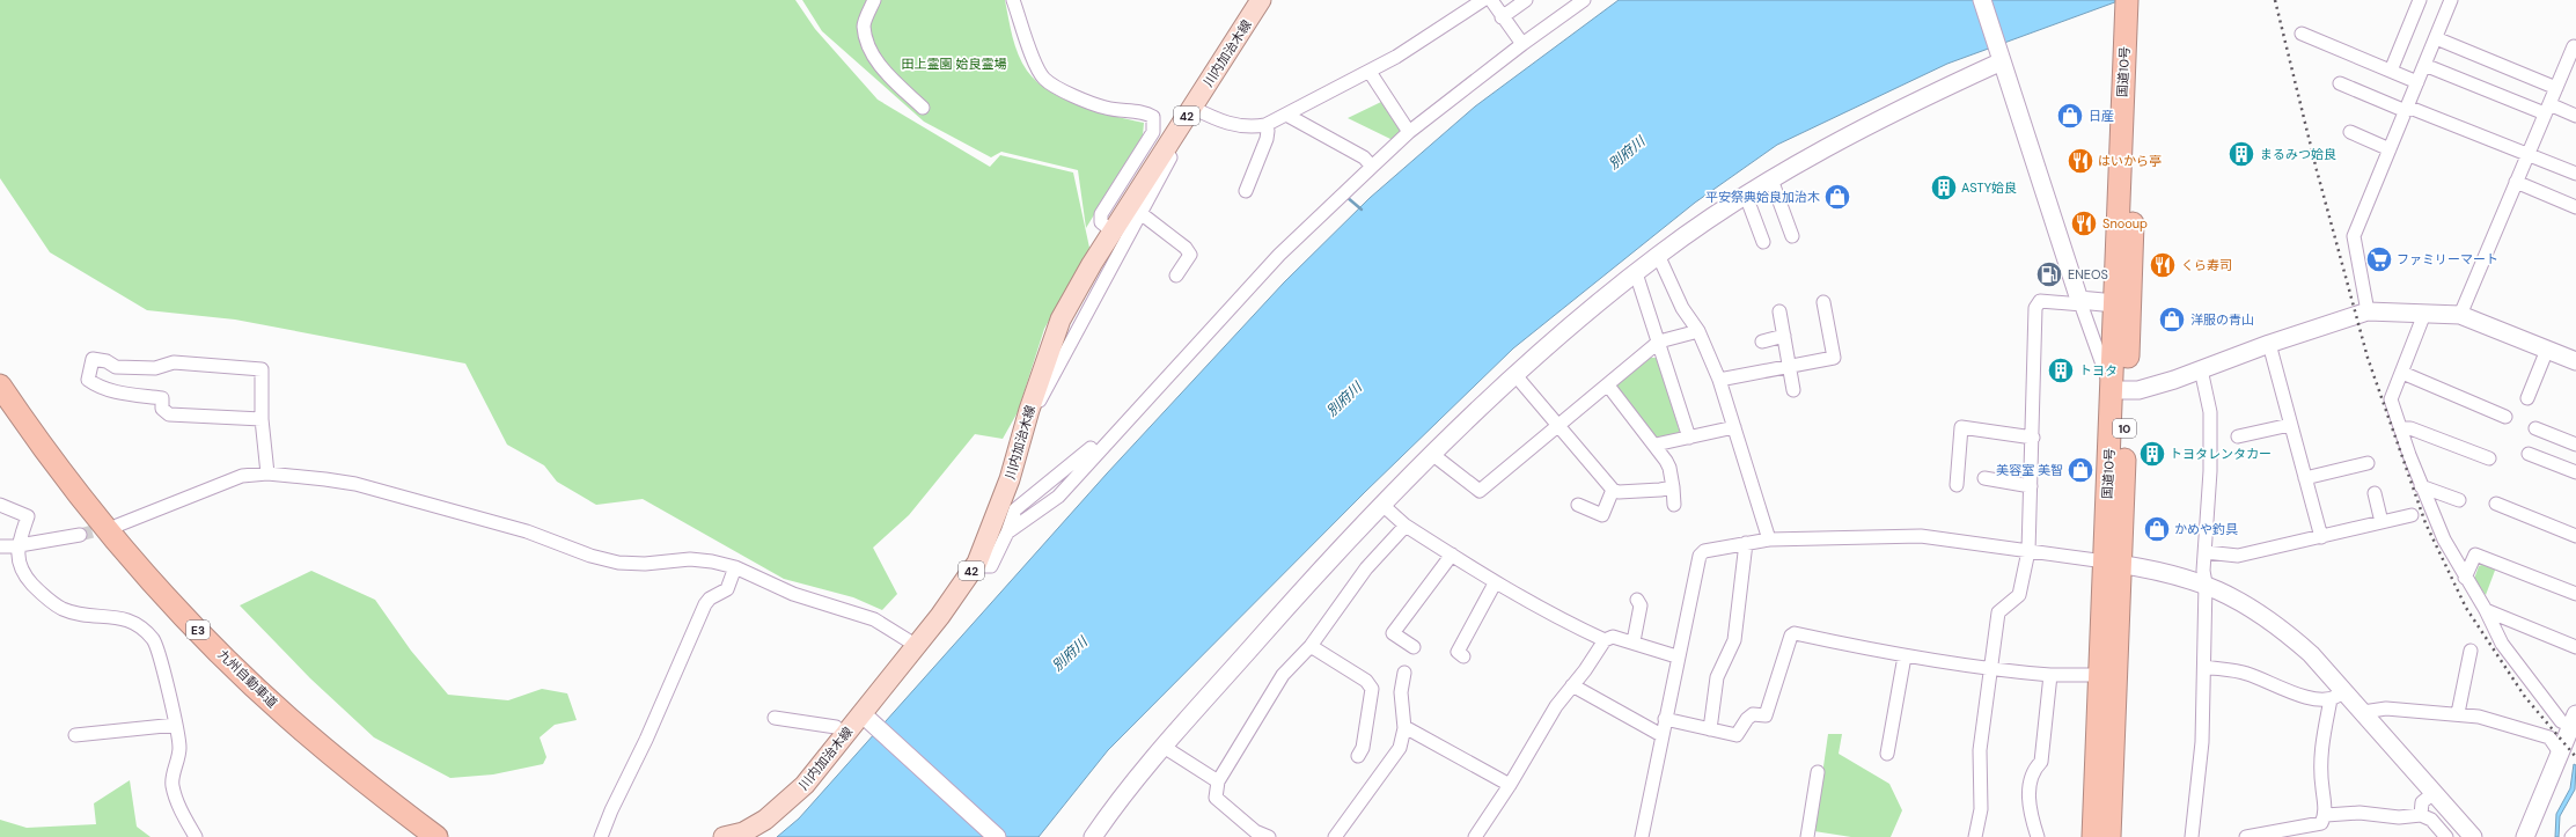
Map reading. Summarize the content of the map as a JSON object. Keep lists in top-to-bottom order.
{
  "streets": {
    "highway": [
      "国道10号",
      "10",
      "E3",
      "九州自動車道"
    ],
    "main road": ["川内加治木線", "42"]
  },
  "water": ["別府川"],
  "parks": ["田上霊園 姶良霊場"],
  "places": {
    "shop": [
      "日産",
      "平安祭典姶良加治木",
      "洋服の青山",
      "美容室 美智",
      "かめや釣具"
    ],
    "building": [
      "まるみつ姶良",
      "ASTY姶良",
      "トヨタ",
      "トヨタレンタカー"
    ],
    "restaurant": ["はいから亭", "Snooup", "くら寿司"],
    "supermarket": ["ファミリーマート"],
    "fuel station": ["ENEOS"]
  }
}
